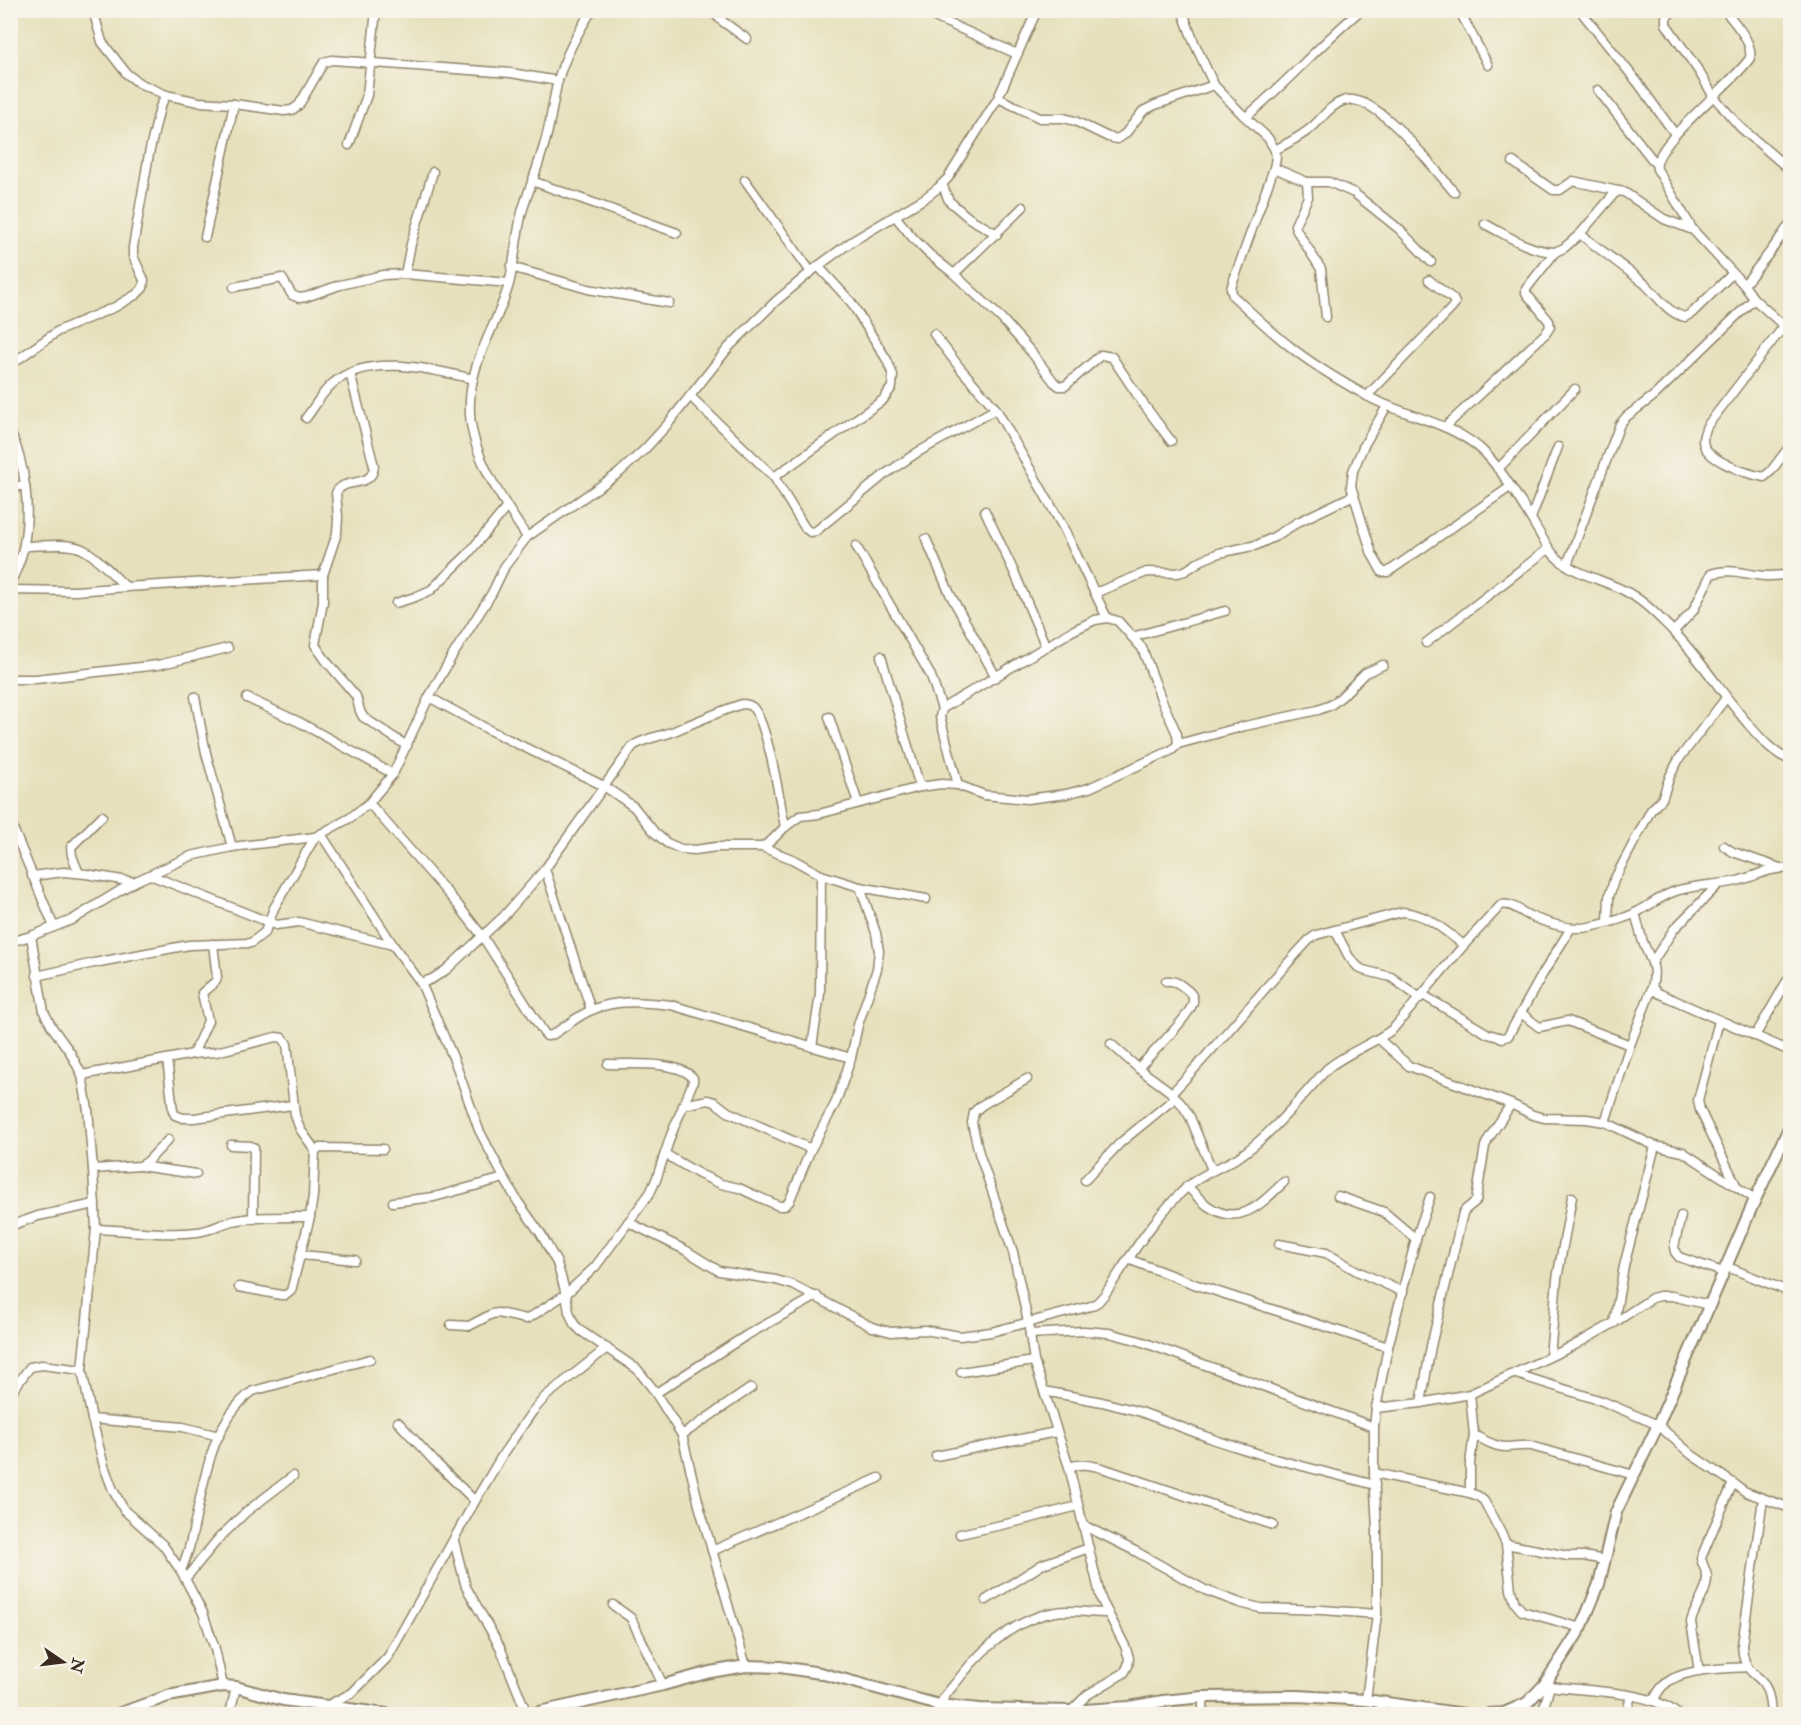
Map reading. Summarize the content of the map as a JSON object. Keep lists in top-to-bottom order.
{
  "north": "right"
}
